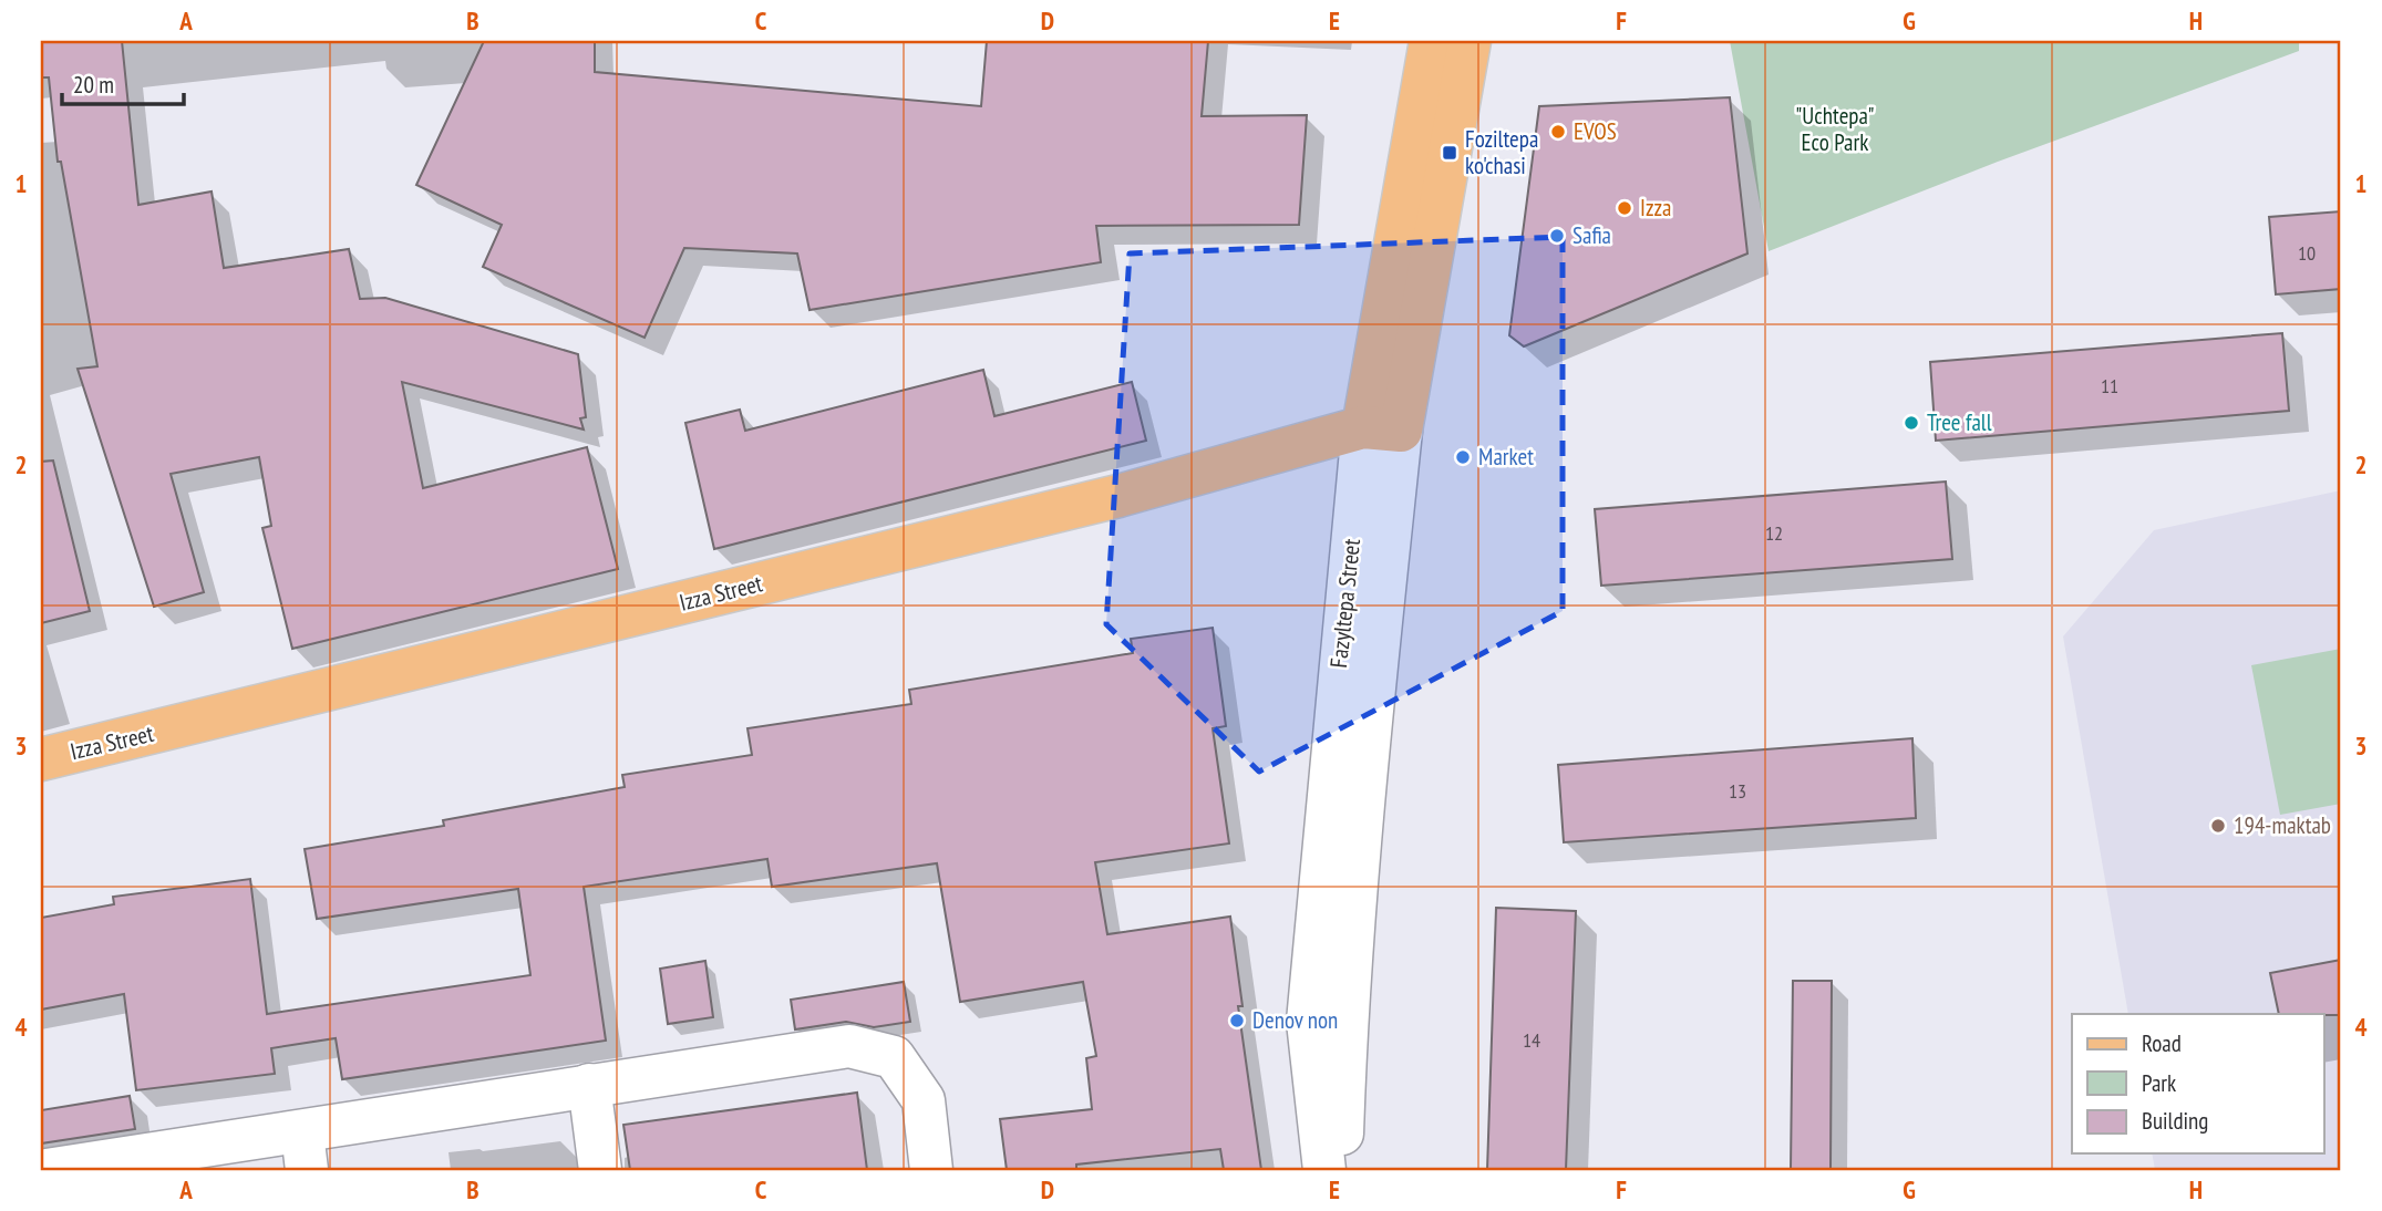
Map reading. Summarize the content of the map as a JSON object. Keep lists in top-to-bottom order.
{
  "streets": {
    "main road": ["Izza Street", "Fazyltepa Street"]
  },
  "crossings": [
    ["Izza Street", "Fazyltepa Street"]
  ],
  "parks": ["\"Uchtepa\" Eco Park"],
  "places": {
    "other": [
      "EVOS",
      "Izza",
      "Safia",
      "Tree fall",
      "Market",
      "194-maktab",
      "Denov non"
    ],
    "transit": ["Foziltepa ko'chasi"]
  },
  "house_numbers": [
    "10",
    "11",
    "12",
    "13",
    "14"
  ],
  "legend": ["Road", "Park", "Building"],
  "scale_bar": "20 m",
  "grid": {
    "columns": [
      "A",
      "B",
      "C",
      "D",
      "E",
      "F",
      "G",
      "H"
    ],
    "rows": [
      "1",
      "2",
      "3",
      "4"
    ]
  }
}
